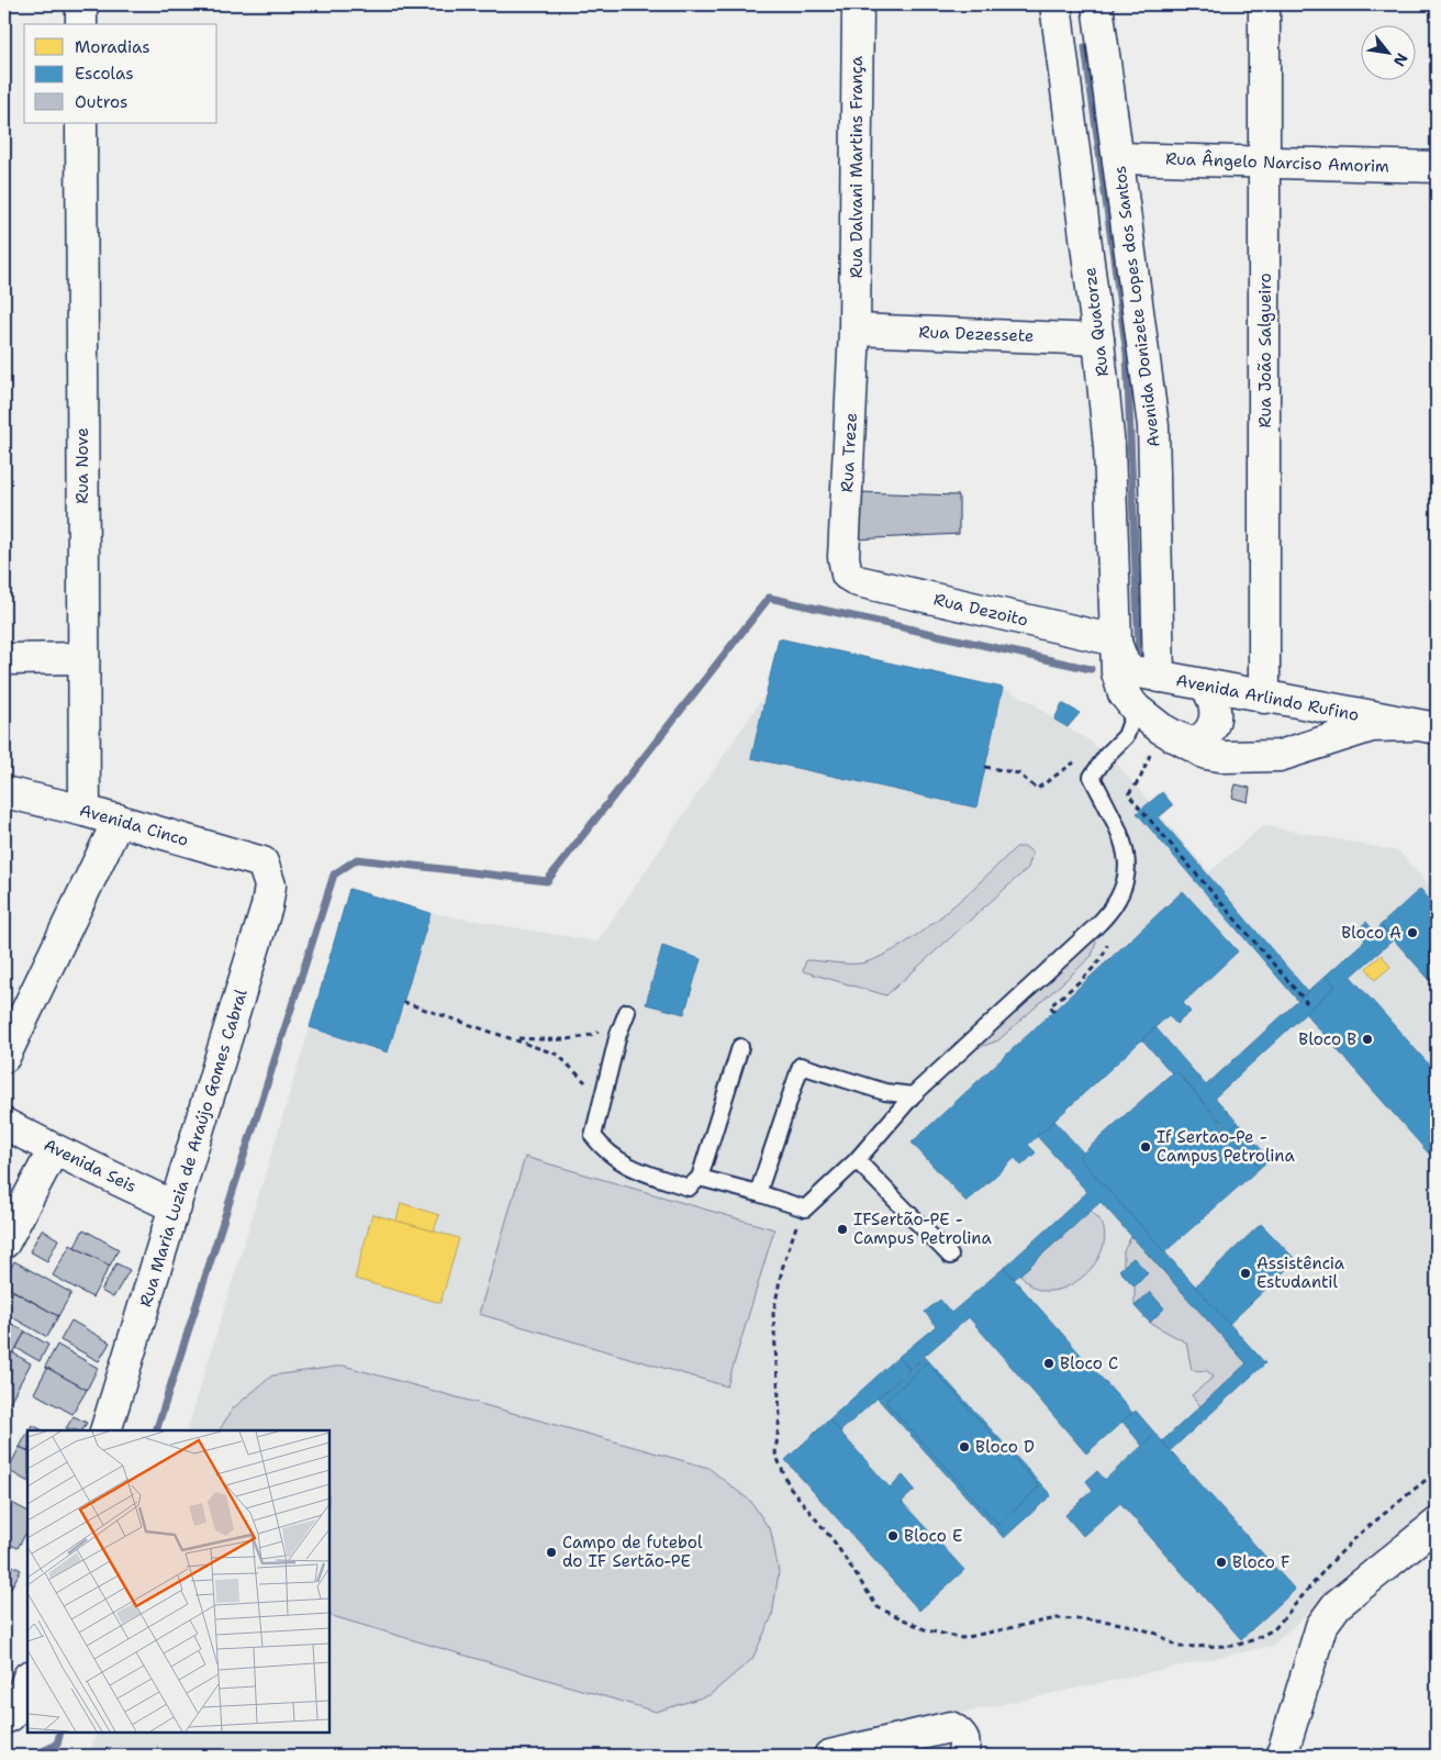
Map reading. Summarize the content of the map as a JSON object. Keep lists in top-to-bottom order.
{
  "streets": {
    "street": [
      "Rua Ângelo Narciso Amorim",
      "Rua Dalvani Martins França",
      "Avenida Donizete Lopes dos Santos",
      "Rua Quatorze",
      "Rua Dezessete",
      "Rua João Salgueiro",
      "Rua Treze",
      "Rua Nove",
      "Rua Dezoito",
      "Avenida Arlindo Rufino",
      "Avenida Cinco",
      "Rua Maria Luzia de Araújo Gomes Cabral",
      "Avenida Seis"
    ]
  },
  "crossings": [
    ["Rua Ângelo Narciso Amorim", "Avenida Donizete Lopes dos Santos"],
    ["Rua Ângelo Narciso Amorim", "Rua João Salgueiro"],
    ["Rua Dalvani Martins França", "Rua Dezessete"],
    ["Rua Dalvani Martins França", "Rua Treze"],
    ["Avenida Donizete Lopes dos Santos", "Avenida Arlindo Rufino"],
    ["Rua Quatorze", "Rua Dezessete"],
    ["Rua Quatorze", "Rua Dezoito"],
    ["Rua Quatorze", "Avenida Arlindo Rufino"],
    ["Rua Dezessete", "Rua Treze"],
    ["Rua João Salgueiro", "Avenida Arlindo Rufino"],
    ["Rua Treze", "Rua Dezoito"],
    ["Rua Nove", "Avenida Cinco"],
    ["Rua Dezoito", "Avenida Arlindo Rufino"],
    ["Avenida Cinco", "Rua Maria Luzia de Araújo Gomes Cabral"],
    ["Rua Maria Luzia de Araújo Gomes Cabral", "Avenida Seis"]
  ],
  "places": [
    "Bloco A",
    "Bloco B",
    "If Sertao-Pe - Campus Petrolina",
    "IFSertão-PE - Campus Petrolina",
    "Assistência Estudantil",
    "Bloco C",
    "Bloco D",
    "Bloco E",
    "Campo de futebol do IF Sertão-PE",
    "Bloco F"
  ],
  "legend": ["Moradias", "Escolas", "Outros"],
  "north": "bottom right"
}
